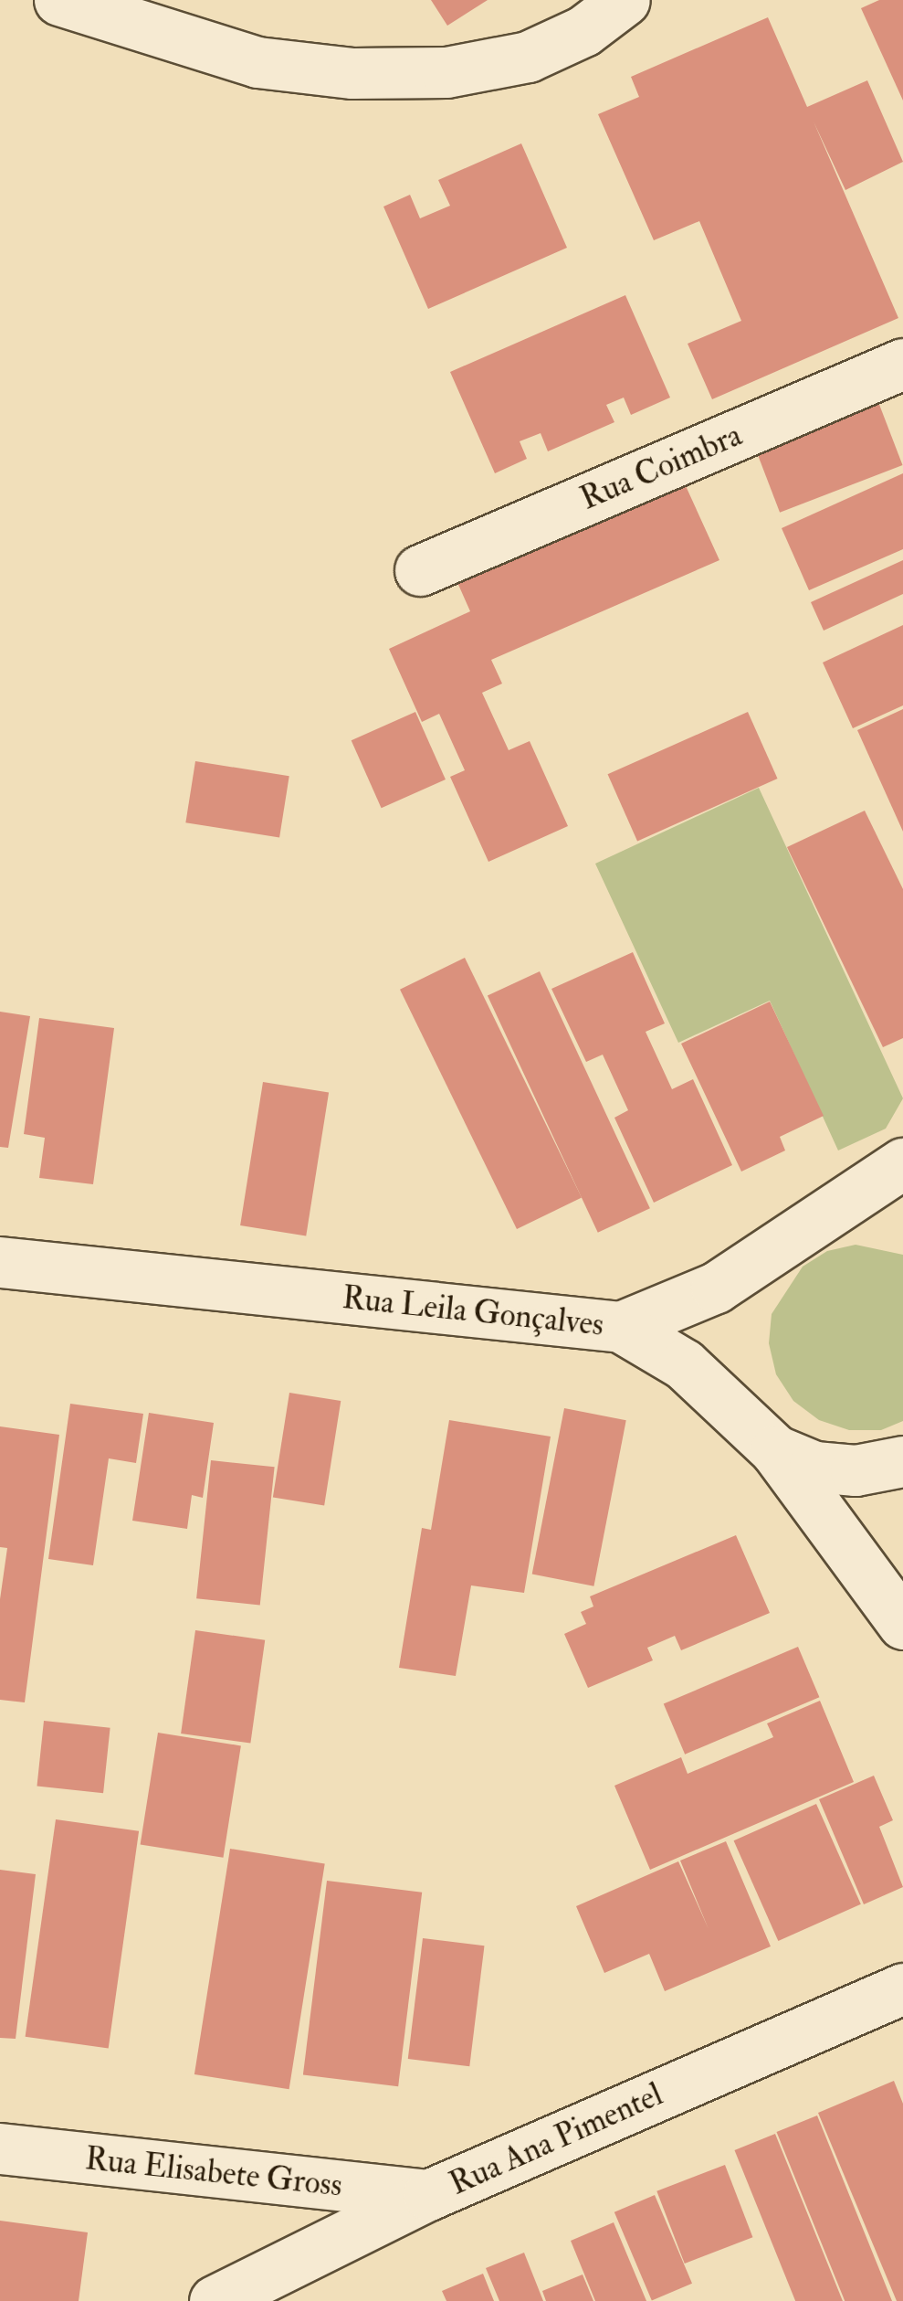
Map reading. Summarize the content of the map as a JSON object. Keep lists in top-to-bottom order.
{
  "streets": {
    "street": [
      "Rua Coimbra",
      "Rua Leila Gonçalves",
      "Rua Ana Pimentel",
      "Rua Elisabete Gross"
    ]
  },
  "crossings": [
    ["Rua Ana Pimentel", "Rua Elisabete Gross"]
  ]
}
